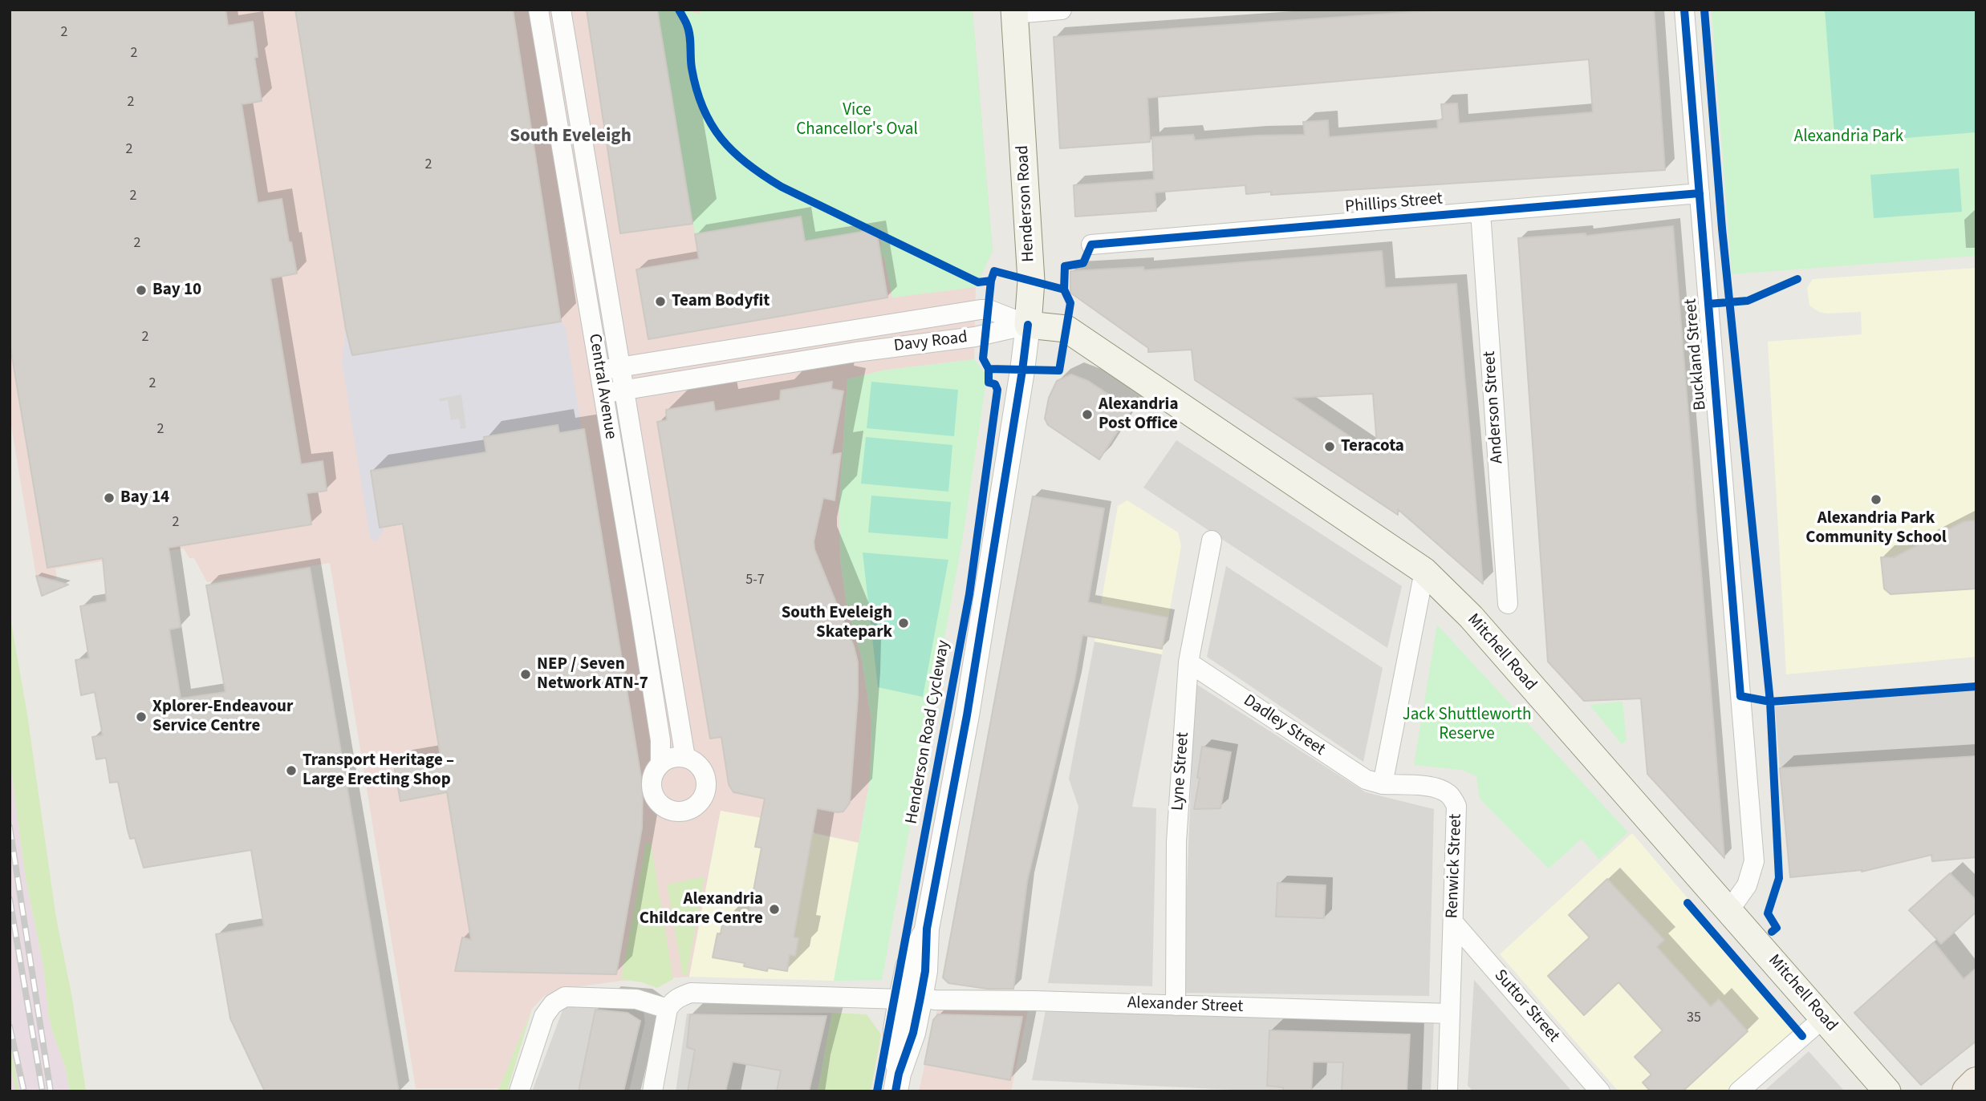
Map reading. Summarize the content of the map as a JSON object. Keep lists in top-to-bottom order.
{
  "streets": {
    "main road": ["Henderson Road", "Mitchell Road"],
    "street": [
      "Phillips Street",
      "Davy Road",
      "Buckland Street",
      "Central Avenue",
      "Anderson Street",
      "Dadley Street",
      "Lyne Street",
      "Renwick Street",
      "Alexander Street",
      "Suttor Street"
    ],
    "cycle path": ["Henderson Road Cycleway"]
  },
  "crossings": [
    ["Henderson Road", "Davy Road"],
    ["Henderson Road", "Mitchell Road"],
    ["Henderson Road", "Alexander Street"],
    ["Phillips Street", "Buckland Street"],
    ["Phillips Street", "Anderson Street"],
    ["Davy Road", "Central Avenue"],
    ["Davy Road", "Mitchell Road"],
    ["Buckland Street", "Mitchell Road"],
    ["Dadley Street", "Lyne Street"],
    ["Dadley Street", "Renwick Street"],
    ["Lyne Street", "Alexander Street"],
    ["Renwick Street", "Alexander Street"],
    ["Renwick Street", "Suttor Street"]
  ],
  "districts": ["South Eveleigh"],
  "parks": ["Vice Chancellor's Oval", "Alexandria Park", "Jack Shuttleworth Reserve"],
  "places": [
    "Bay 10",
    "Team Bodyfit",
    "Alexandria Post Office",
    "Teracota",
    "Bay 14",
    "Alexandria Park Community School",
    "South Eveleigh Skatepark",
    "NEP / Seven Network ATN-7",
    "Xplorer-Endeavour Service Centre",
    "Transport Heritage – Large Erecting Shop",
    "Alexandria Childcare Centre"
  ],
  "house_numbers": [
    "2",
    "2",
    "2",
    "2",
    "2",
    "2",
    "2",
    "2",
    "2",
    "2",
    "2",
    "5-7",
    "35"
  ]
}
